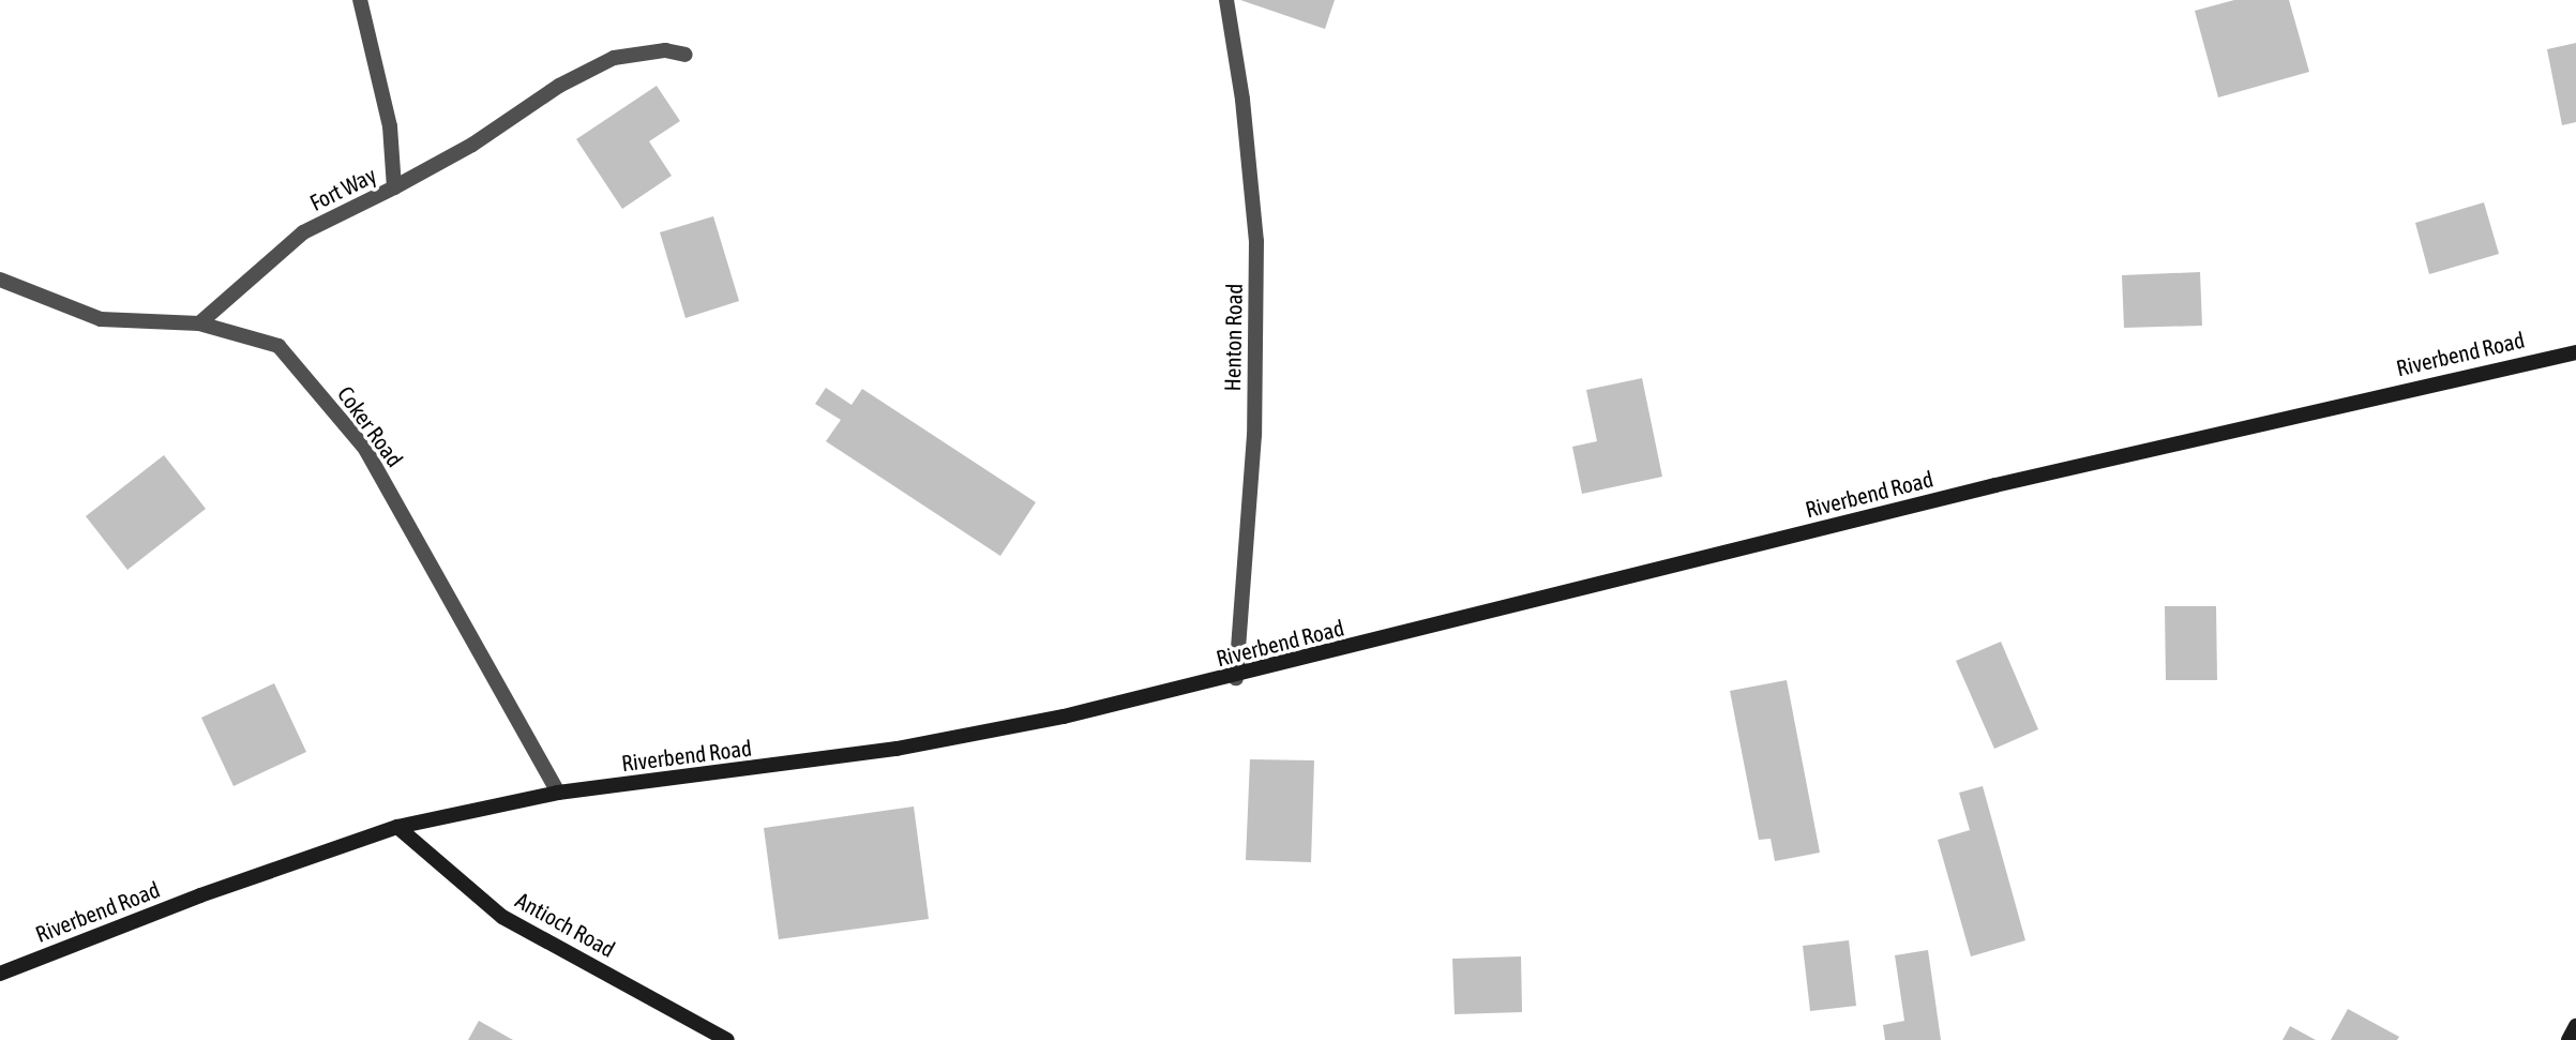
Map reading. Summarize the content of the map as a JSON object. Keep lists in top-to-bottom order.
{
  "streets": {
    "street": [
      "Fort Way",
      "Henton Road",
      "Riverbend Road",
      "Coker Road",
      "Antioch Road"
    ]
  },
  "crossings": [
    ["Fort Way", "Coker Road"],
    ["Henton Road", "Riverbend Road"],
    ["Riverbend Road", "Coker Road"],
    ["Riverbend Road", "Antioch Road"]
  ]
}
